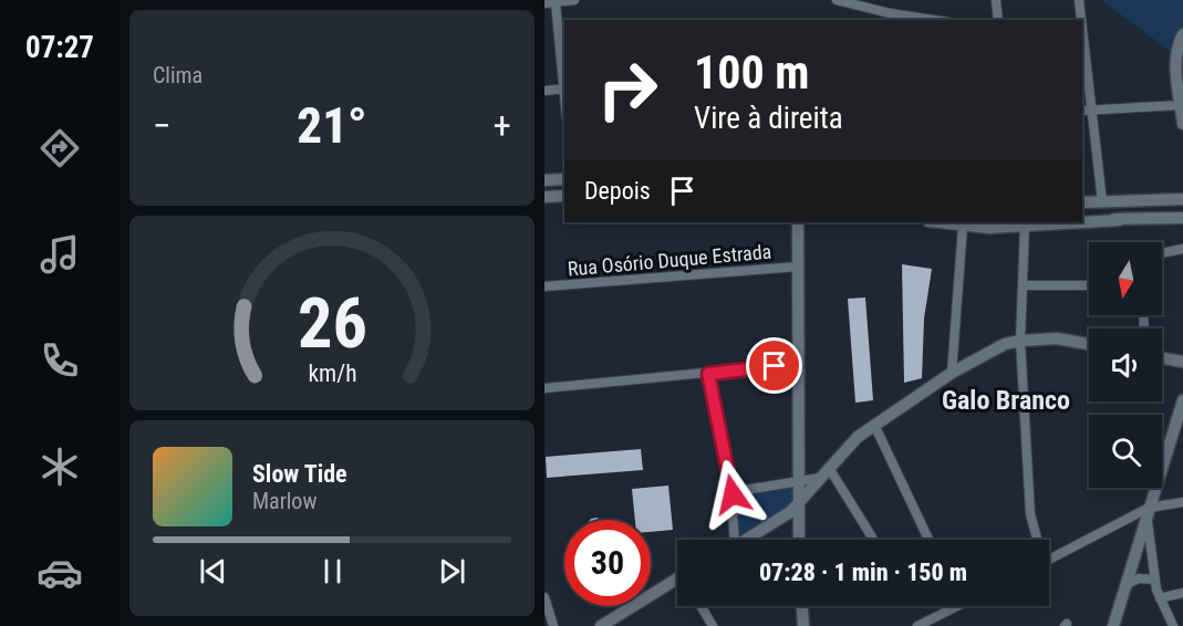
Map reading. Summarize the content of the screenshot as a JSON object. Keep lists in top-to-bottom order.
{
  "streets": {
    "street": ["Rua Osório Duque Estrada"]
  },
  "districts": ["Galo Branco"],
  "north": "bottom",
  "page": {
    "tabs": "07:27",
    "tile": "Clima",
    "turn": ["100 m", "Vire à direita"],
    "heat": ["−", "21°", "+"],
    "then": "Depois",
    "song": ["Slow Tide", "Marlow"],
    "limit": "30",
    "trip": "07:28 · 1 min · 150 m",
    "gauge": ["26", "km/h"]
  }
}
